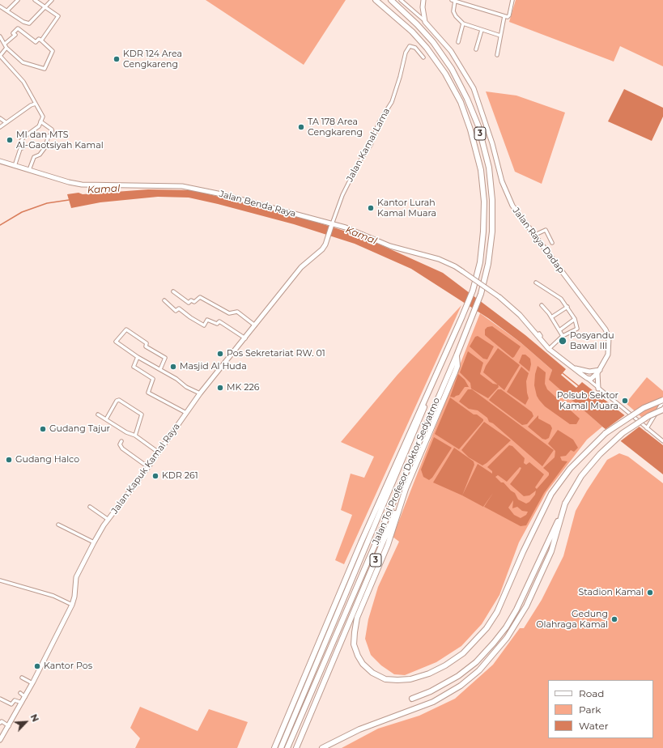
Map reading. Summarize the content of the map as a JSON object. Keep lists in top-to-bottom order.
{
  "streets": {
    "highway": ["3", "Jalan Tol Profesor Doktor Sedyatmo"],
    "main road": ["Jalan Benda Raya", "Jalan Raya Dadap", "Jalan Kapuk Kamal Raya"],
    "street": ["Jalan Kamal Lama"]
  },
  "crossings": [
    ["Jalan Kamal Lama", "Jalan Benda Raya"],
    ["Jalan Kamal Lama", "Jalan Kapuk Kamal Raya"],
    ["Jalan Benda Raya", "Jalan Kapuk Kamal Raya"]
  ],
  "water": ["Kamal"],
  "places": [
    "KDR 124 Area Cengkareng",
    "TA 178 Area Cengkareng",
    "MI dan MTS Al-Gaotsiyah Kamal",
    "Kantor Lurah Kamal Muara",
    "Posyandu Bawal III",
    "Pos Sekretariat RW. 01",
    "Masjid Al Huda",
    "MK 226",
    "Polsub Sektor Kamal Muara",
    "Gudang Tajur",
    "Gudang Halco",
    "KDR 261",
    "Stadion Kamal",
    "Gedung Olahraga Kamal",
    "Kantor Pos"
  ],
  "legend": ["Road", "Park", "Water"],
  "north": "top right"
}
